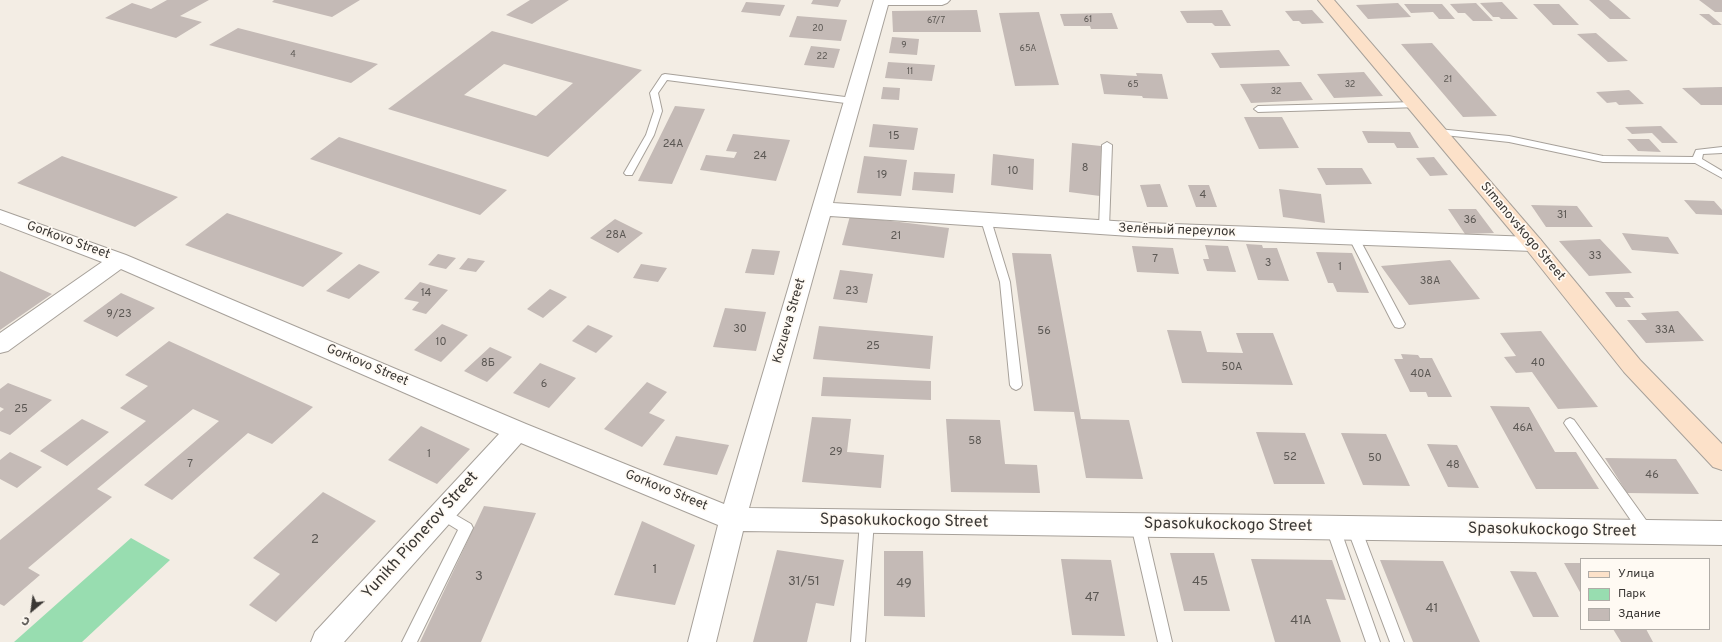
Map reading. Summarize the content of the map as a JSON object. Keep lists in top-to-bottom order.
{
  "streets": {
    "street": [
      "Зелёный переулок",
      "Simanovskogo Street",
      "Gorkovo Street",
      "Kozueva Street",
      "Spasokukoсkogo Street",
      "Yunikh Pionerov Street"
    ]
  },
  "crossings": [
    ["Зелёный переулок", "Simanovskogo Street"],
    ["Зелёный переулок", "Kozueva Street"],
    ["Gorkovo Street", "Kozueva Street"],
    ["Gorkovo Street", "Spasokukoсkogo Street"],
    ["Gorkovo Street", "Yunikh Pionerov Street"],
    ["Kozueva Street", "Spasokukoсkogo Street"]
  ],
  "house_numbers": [
    "61",
    "67/7",
    "20",
    "9",
    "65А",
    "4",
    "22",
    "11",
    "21",
    "65",
    "32",
    "32",
    "15",
    "24А",
    "24",
    "8",
    "10",
    "19",
    "4",
    "31",
    "36",
    "28А",
    "21",
    "33",
    "7",
    "3",
    "1",
    "38А",
    "23",
    "14",
    "9/23",
    "30",
    "33А",
    "56",
    "10",
    "25",
    "8Б",
    "40",
    "50А",
    "40А",
    "6",
    "25",
    "46А",
    "58",
    "29",
    "1",
    "52",
    "50",
    "7",
    "48",
    "46",
    "2",
    "1",
    "3",
    "31/51",
    "45",
    "49",
    "47",
    "41",
    "41А"
  ],
  "legend": ["Улица", "Парк", "Здание"],
  "north": "bottom left"
}
